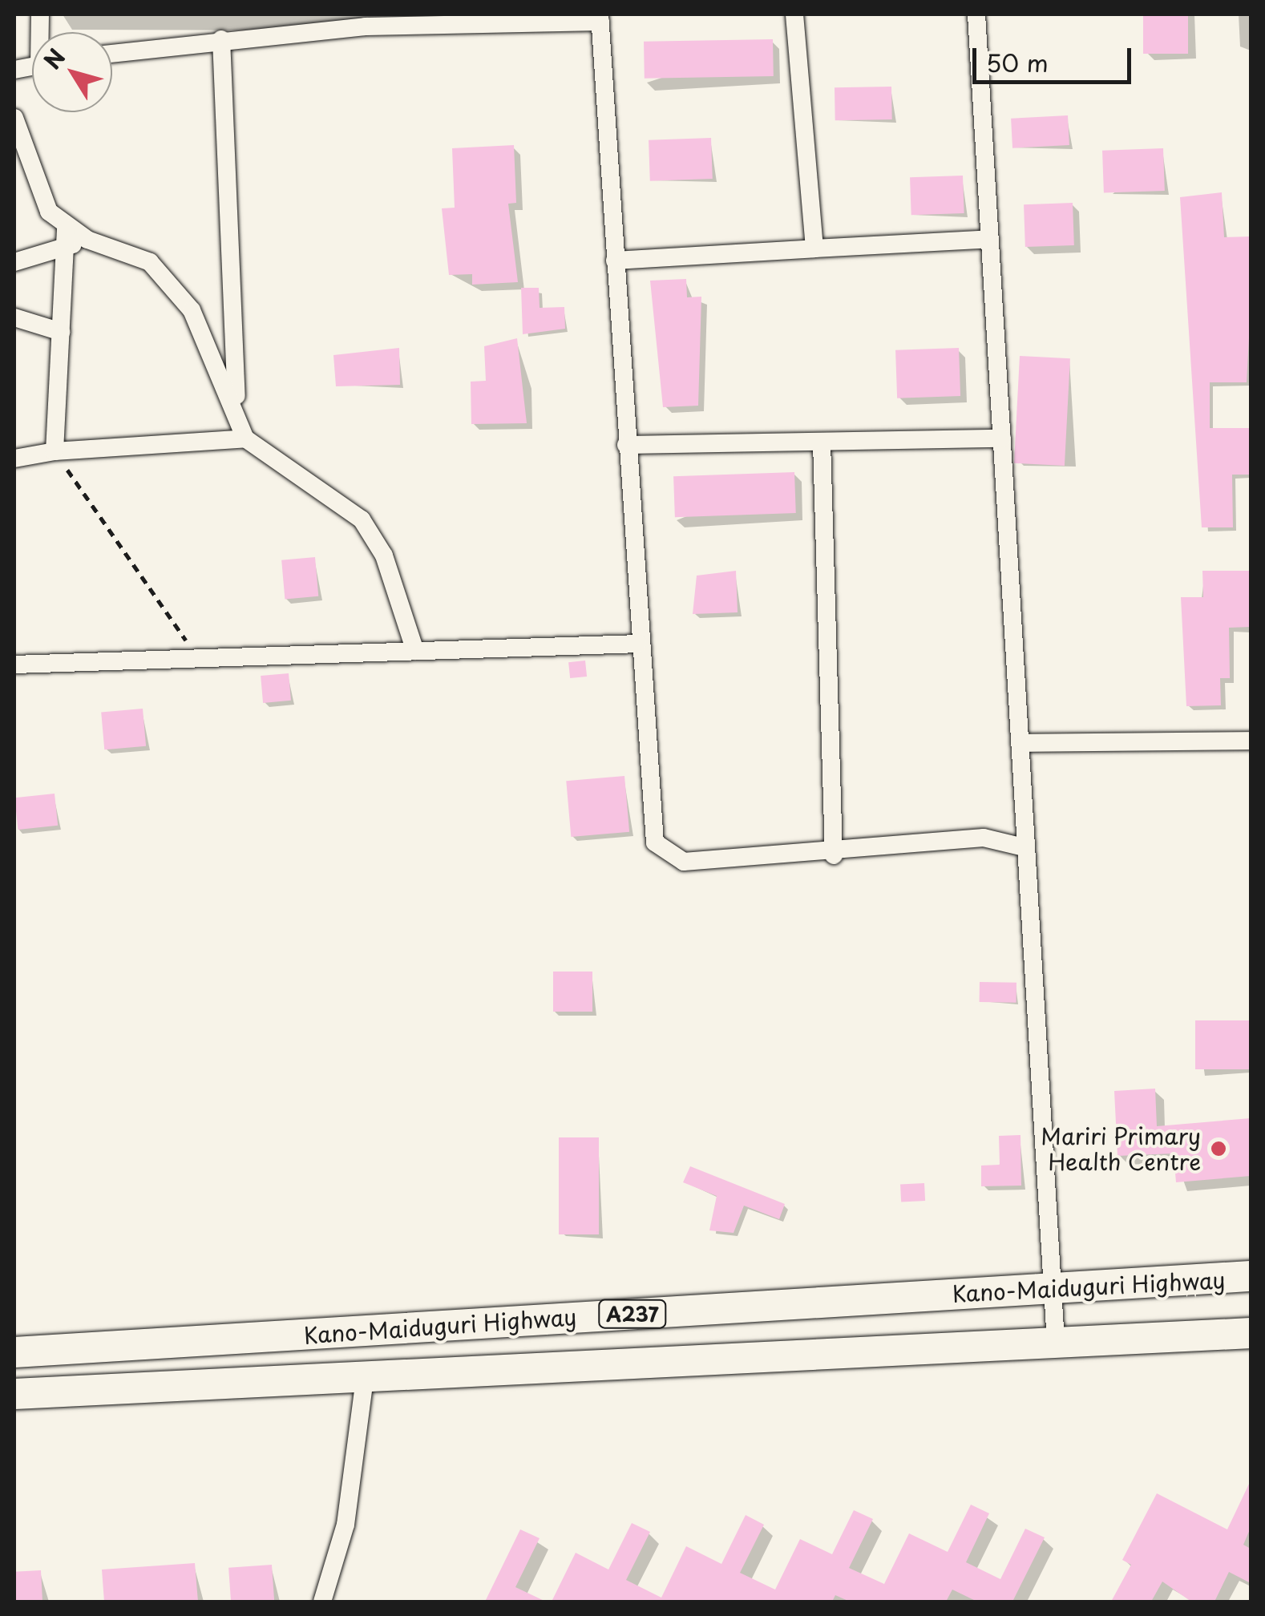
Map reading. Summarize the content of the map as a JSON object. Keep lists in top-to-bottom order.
{
  "streets": {
    "highway": ["Kano-Maiduguri Highway", "A237"]
  },
  "places": ["Mariri Primary Health Centre"],
  "scale_bar": "50 m",
  "north": "top left"
}
